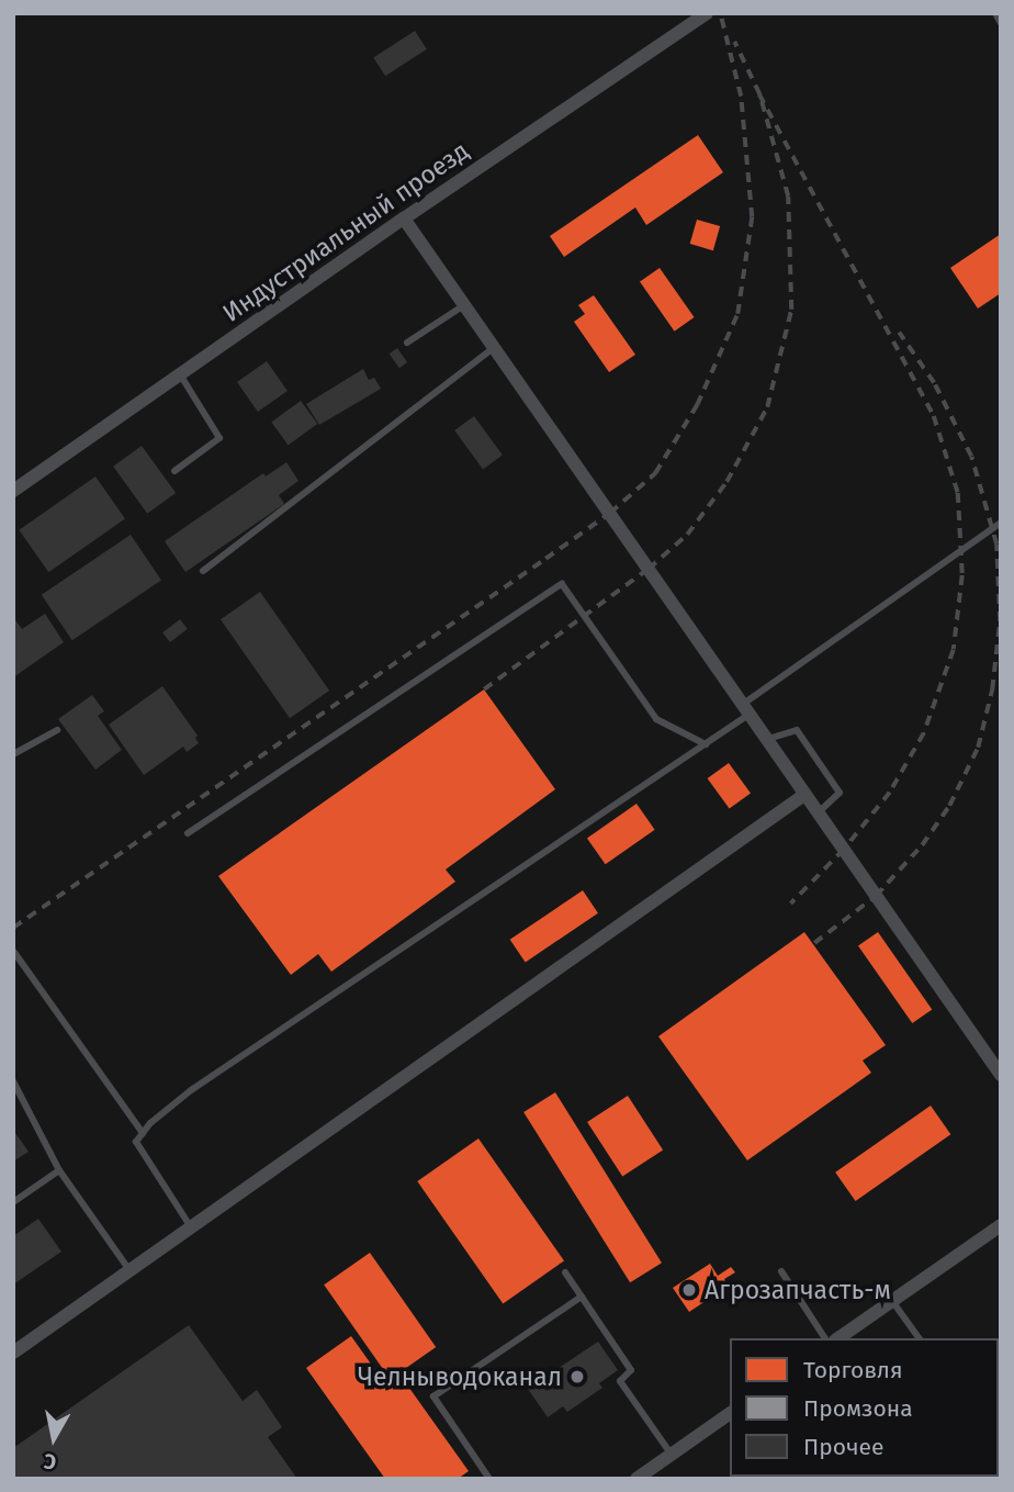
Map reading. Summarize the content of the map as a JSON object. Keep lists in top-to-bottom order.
{
  "streets": {
    "street": ["Индустриальный проезд"]
  },
  "places": ["Агрозапчасть-м", "Челныводоканал"],
  "legend": ["Торговля", "Промзона", "Прочее"],
  "north": "bottom"
}
